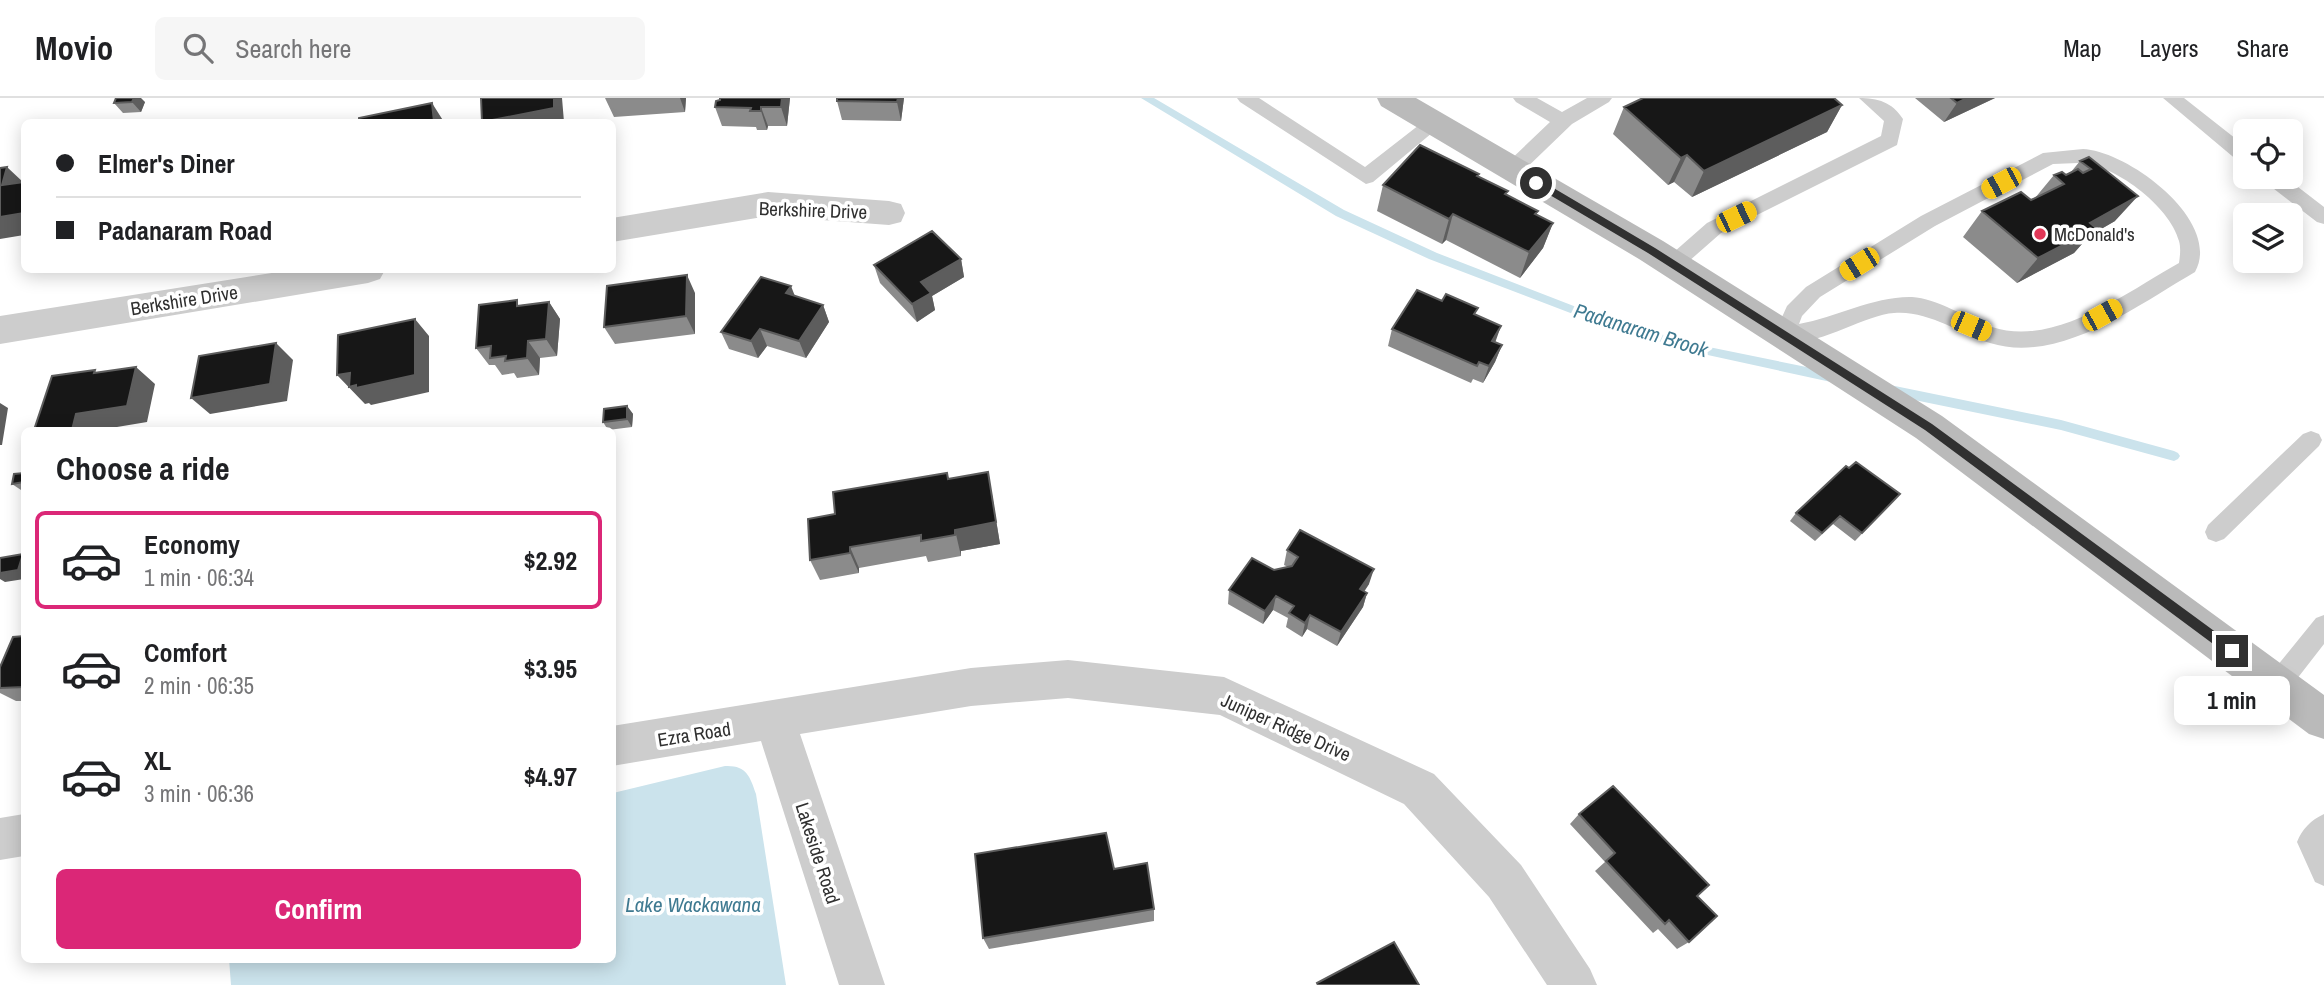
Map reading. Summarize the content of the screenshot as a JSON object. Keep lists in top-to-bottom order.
{
  "streets": {
    "street": [
      "Berkshire Drive",
      "Juniper Ridge Drive",
      "Ezra Road",
      "Lakeside Road"
    ]
  },
  "crossings": [
    ["Juniper Ridge Drive", "Ezra Road"],
    ["Juniper Ridge Drive", "Lakeside Road"],
    ["Ezra Road", "Lakeside Road"]
  ],
  "water": ["Padanaram Brook", "Lake Wackawana"],
  "places": ["McDonald's"],
  "page": {
    "header": "Movio",
    "search": "Search here",
    "nav": ["Map", "Layers", "Share"],
    "banner": ["Elmer's Diner", "Padanaram Road"],
    "heading": "Choose a ride",
    "list": [
      {
        "name": "Economy",
        "note": "1 min · 06:34",
        "value": "$2.92"
      },
      {
        "name": "Comfort",
        "note": "2 min · 06:35",
        "value": "$3.95"
      },
      {
        "name": "XL",
        "note": "3 min · 06:36",
        "value": "$4.97"
      }
    ],
    "bubble": "1 min",
    "buttons": "Confirm"
  }
}
